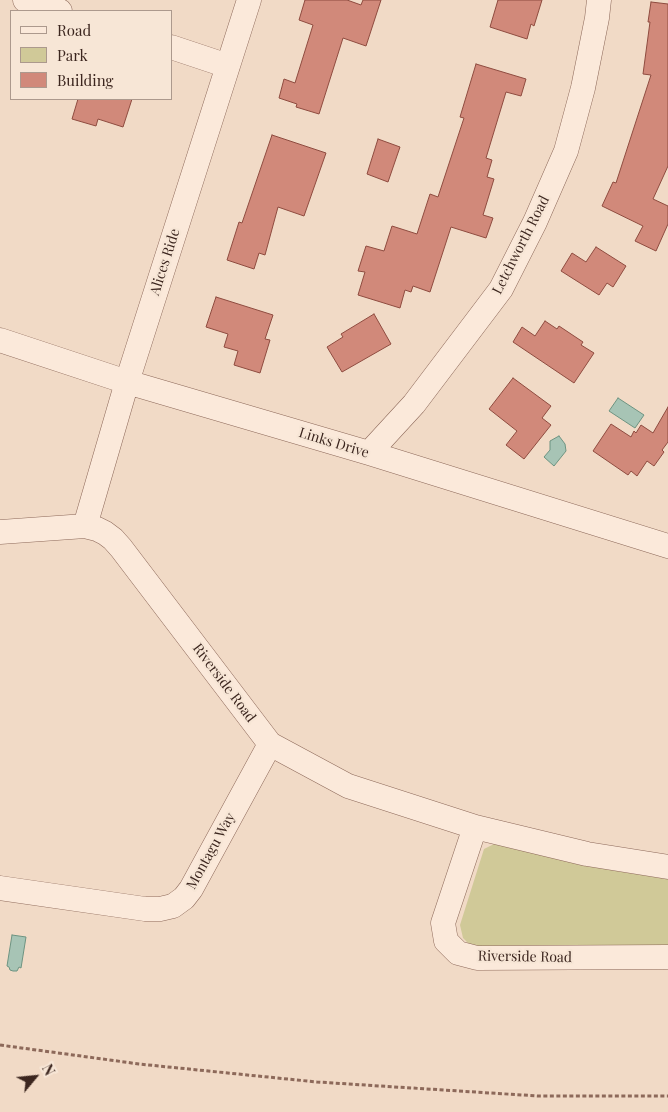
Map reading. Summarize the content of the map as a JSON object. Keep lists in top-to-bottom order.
{
  "streets": {
    "street": [
      "Letchworth Road",
      "Alices Ride",
      "Links Drive",
      "Riverside Road",
      "Montagu Way"
    ]
  },
  "crossings": [
    ["Letchworth Road", "Links Drive"],
    ["Alices Ride", "Links Drive"],
    ["Alices Ride", "Riverside Road"],
    ["Riverside Road", "Montagu Way"]
  ],
  "legend": ["Road", "Park", "Building"],
  "north": "top right"
}
